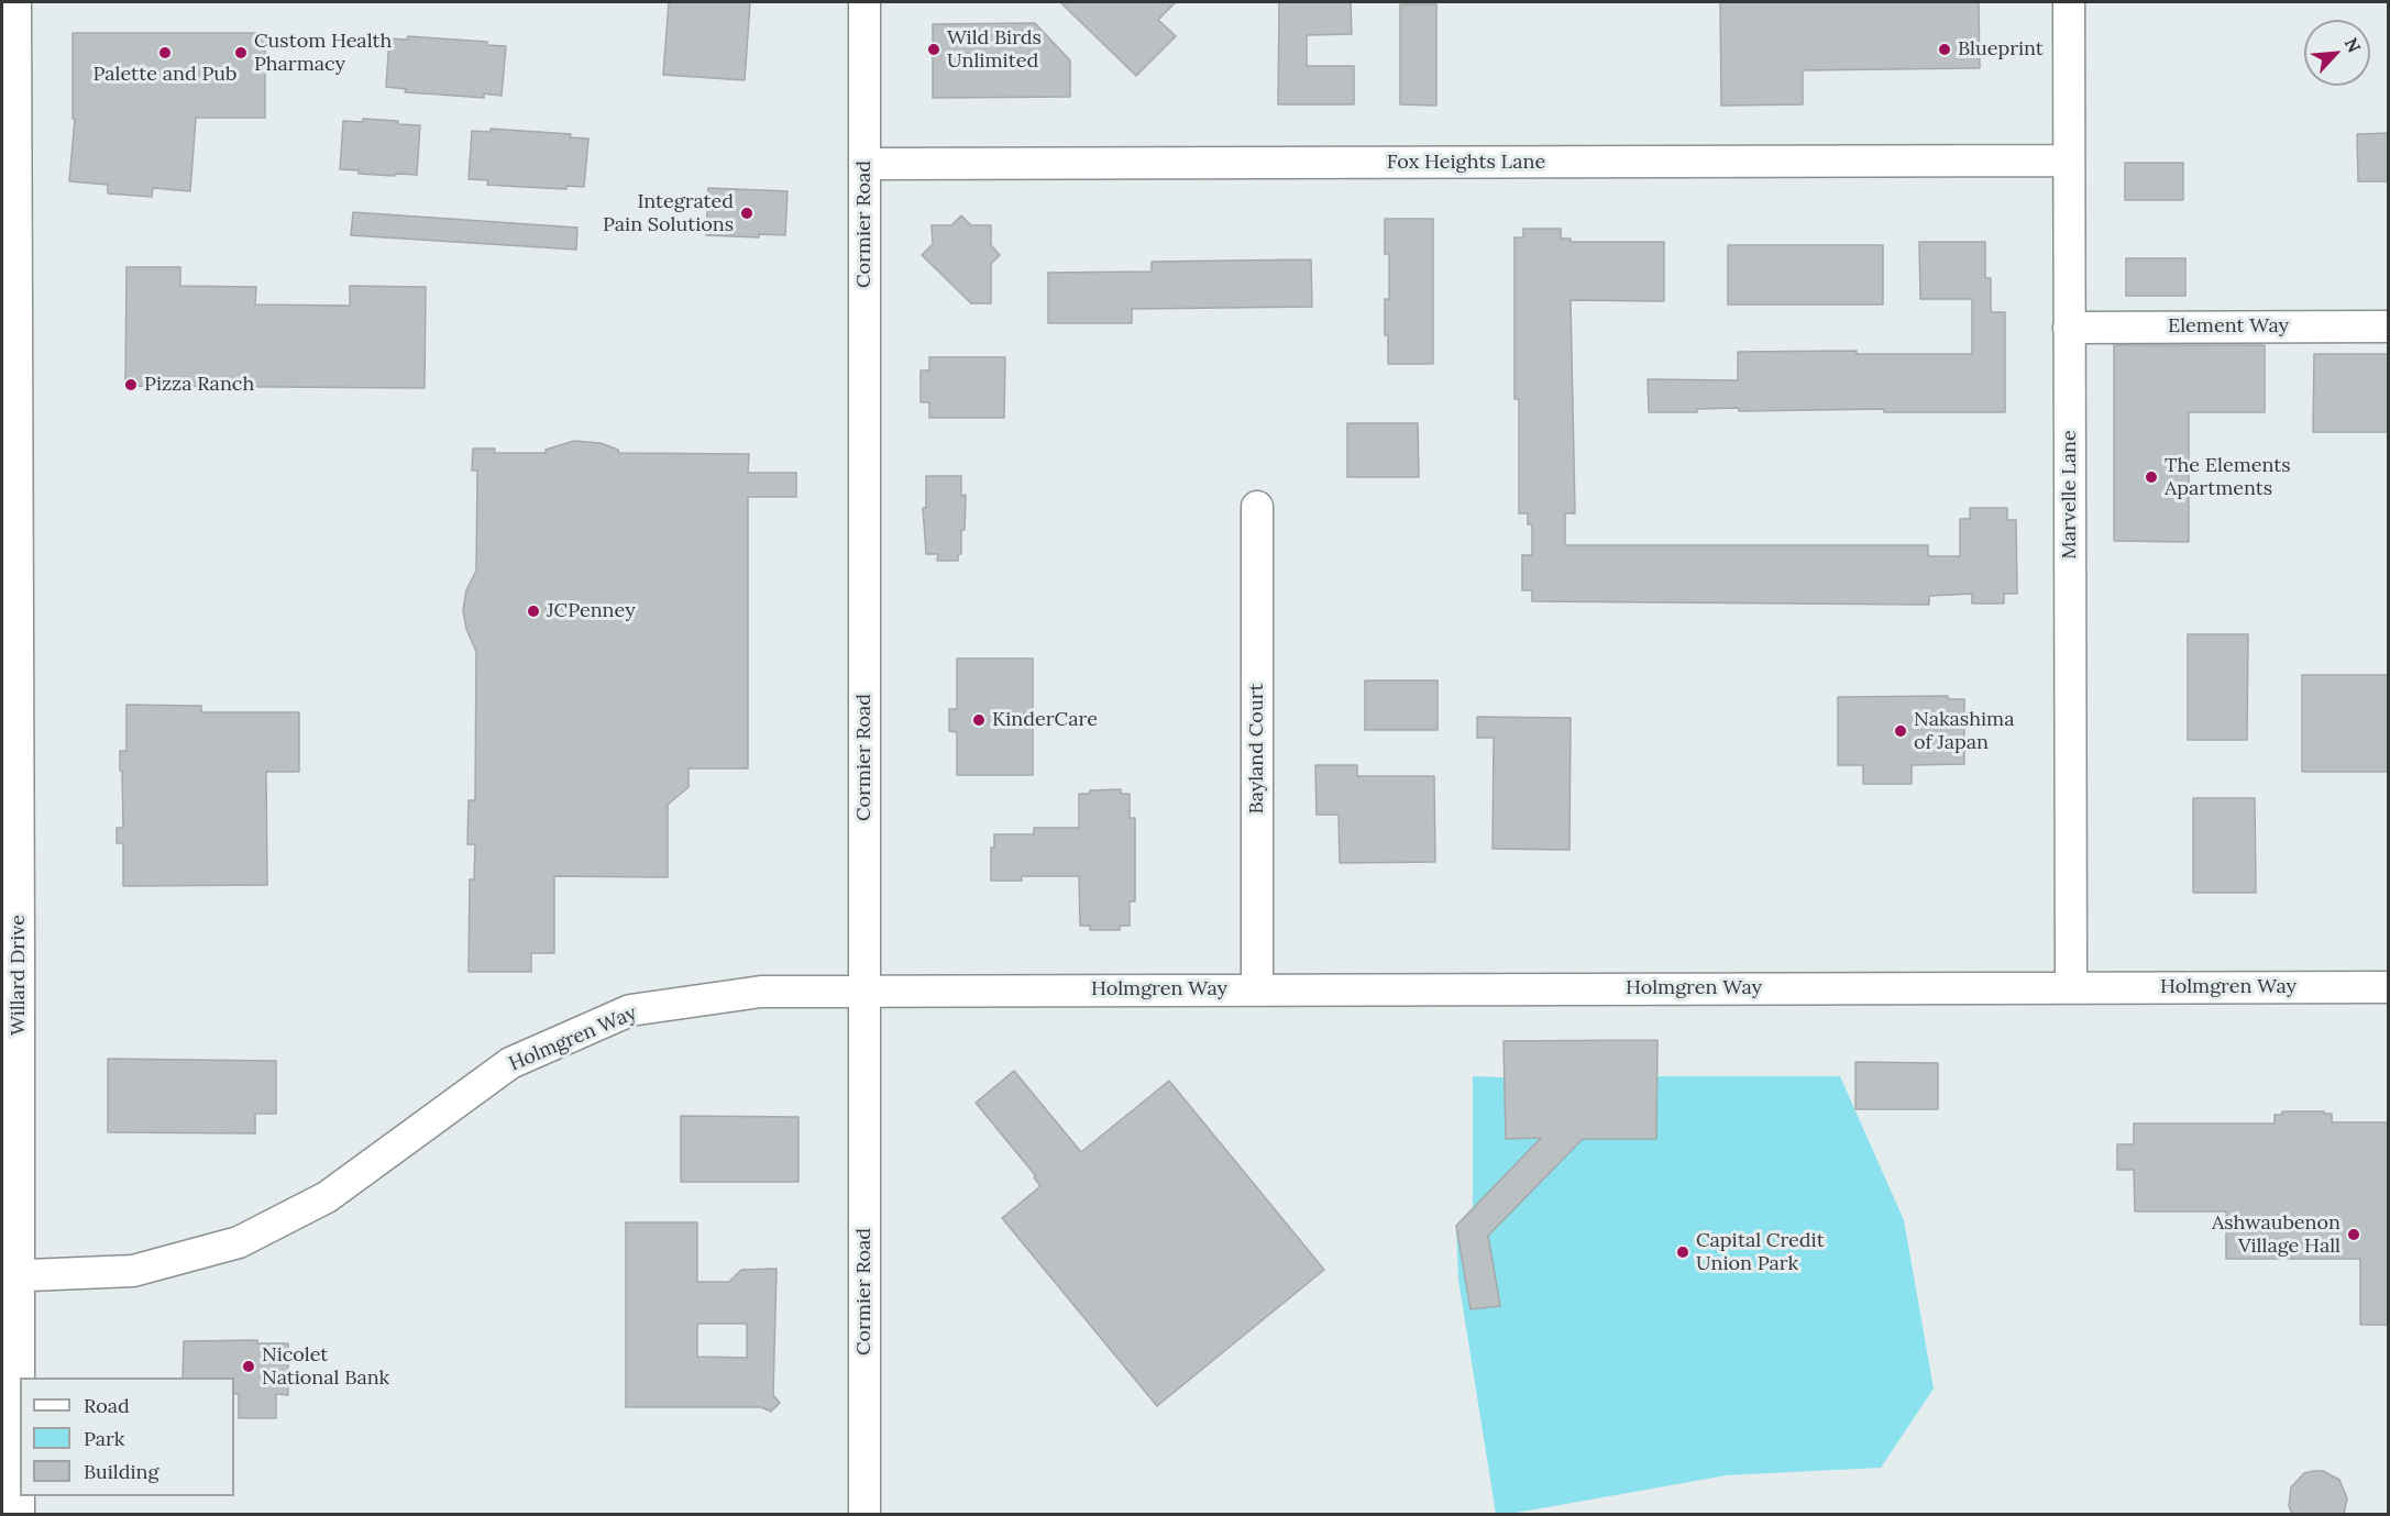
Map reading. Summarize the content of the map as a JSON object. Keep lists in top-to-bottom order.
{
  "streets": {
    "street": [
      "Fox Heights Lane",
      "Cormier Road",
      "Element Way",
      "Marvelle Lane",
      "Bayland Court",
      "Willard Drive",
      "Holmgren Way"
    ]
  },
  "crossings": [
    ["Fox Heights Lane", "Cormier Road"],
    ["Fox Heights Lane", "Marvelle Lane"],
    ["Cormier Road", "Holmgren Way"],
    ["Element Way", "Marvelle Lane"],
    ["Marvelle Lane", "Holmgren Way"],
    ["Bayland Court", "Holmgren Way"],
    ["Willard Drive", "Holmgren Way"]
  ],
  "places": [
    "Wild Birds Unlimited",
    "Blueprint",
    "Palette and Pub",
    "Custom Health Pharmacy",
    "Integrated Pain Solutions",
    "Pizza Ranch",
    "The Elements Apartments",
    "JCPenney",
    "KinderCare",
    "Nakashima of Japan",
    "Ashwaubenon Village Hall",
    "Capital Credit Union Park",
    "Nicolet National Bank"
  ],
  "legend": ["Road", "Park", "Building"],
  "north": "top right"
}
